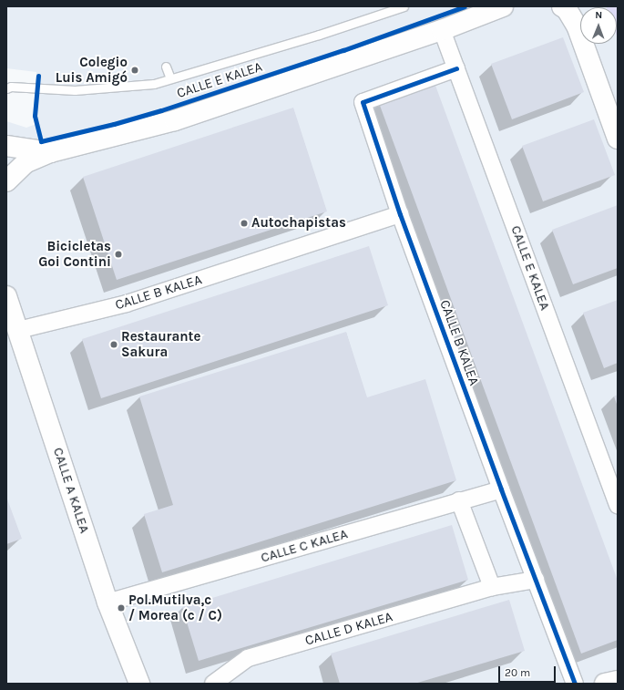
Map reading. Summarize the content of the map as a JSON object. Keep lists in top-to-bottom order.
{
  "streets": {
    "street": [
      "CALLE E KALEA",
      "CALLE B KALEA",
      "CALLE A KALEA",
      "CALLE C KALEA",
      "CALLE D KALEA"
    ]
  },
  "crossings": [
    ["CALLE E KALEA", "CALLE B KALEA"],
    ["CALLE B KALEA", "CALLE A KALEA"],
    ["CALLE B KALEA", "CALLE C KALEA"],
    ["CALLE B KALEA", "CALLE D KALEA"],
    ["CALLE A KALEA", "CALLE C KALEA"]
  ],
  "places": [
    "Colegio Luis Amigó",
    "Autochapistas",
    "Bicicletas Goi Contini",
    "Restaurante Sakura",
    "Pol.Mutilva,c / Morea (c / C)"
  ],
  "scale_bar": "20 m",
  "north": "top"
}
